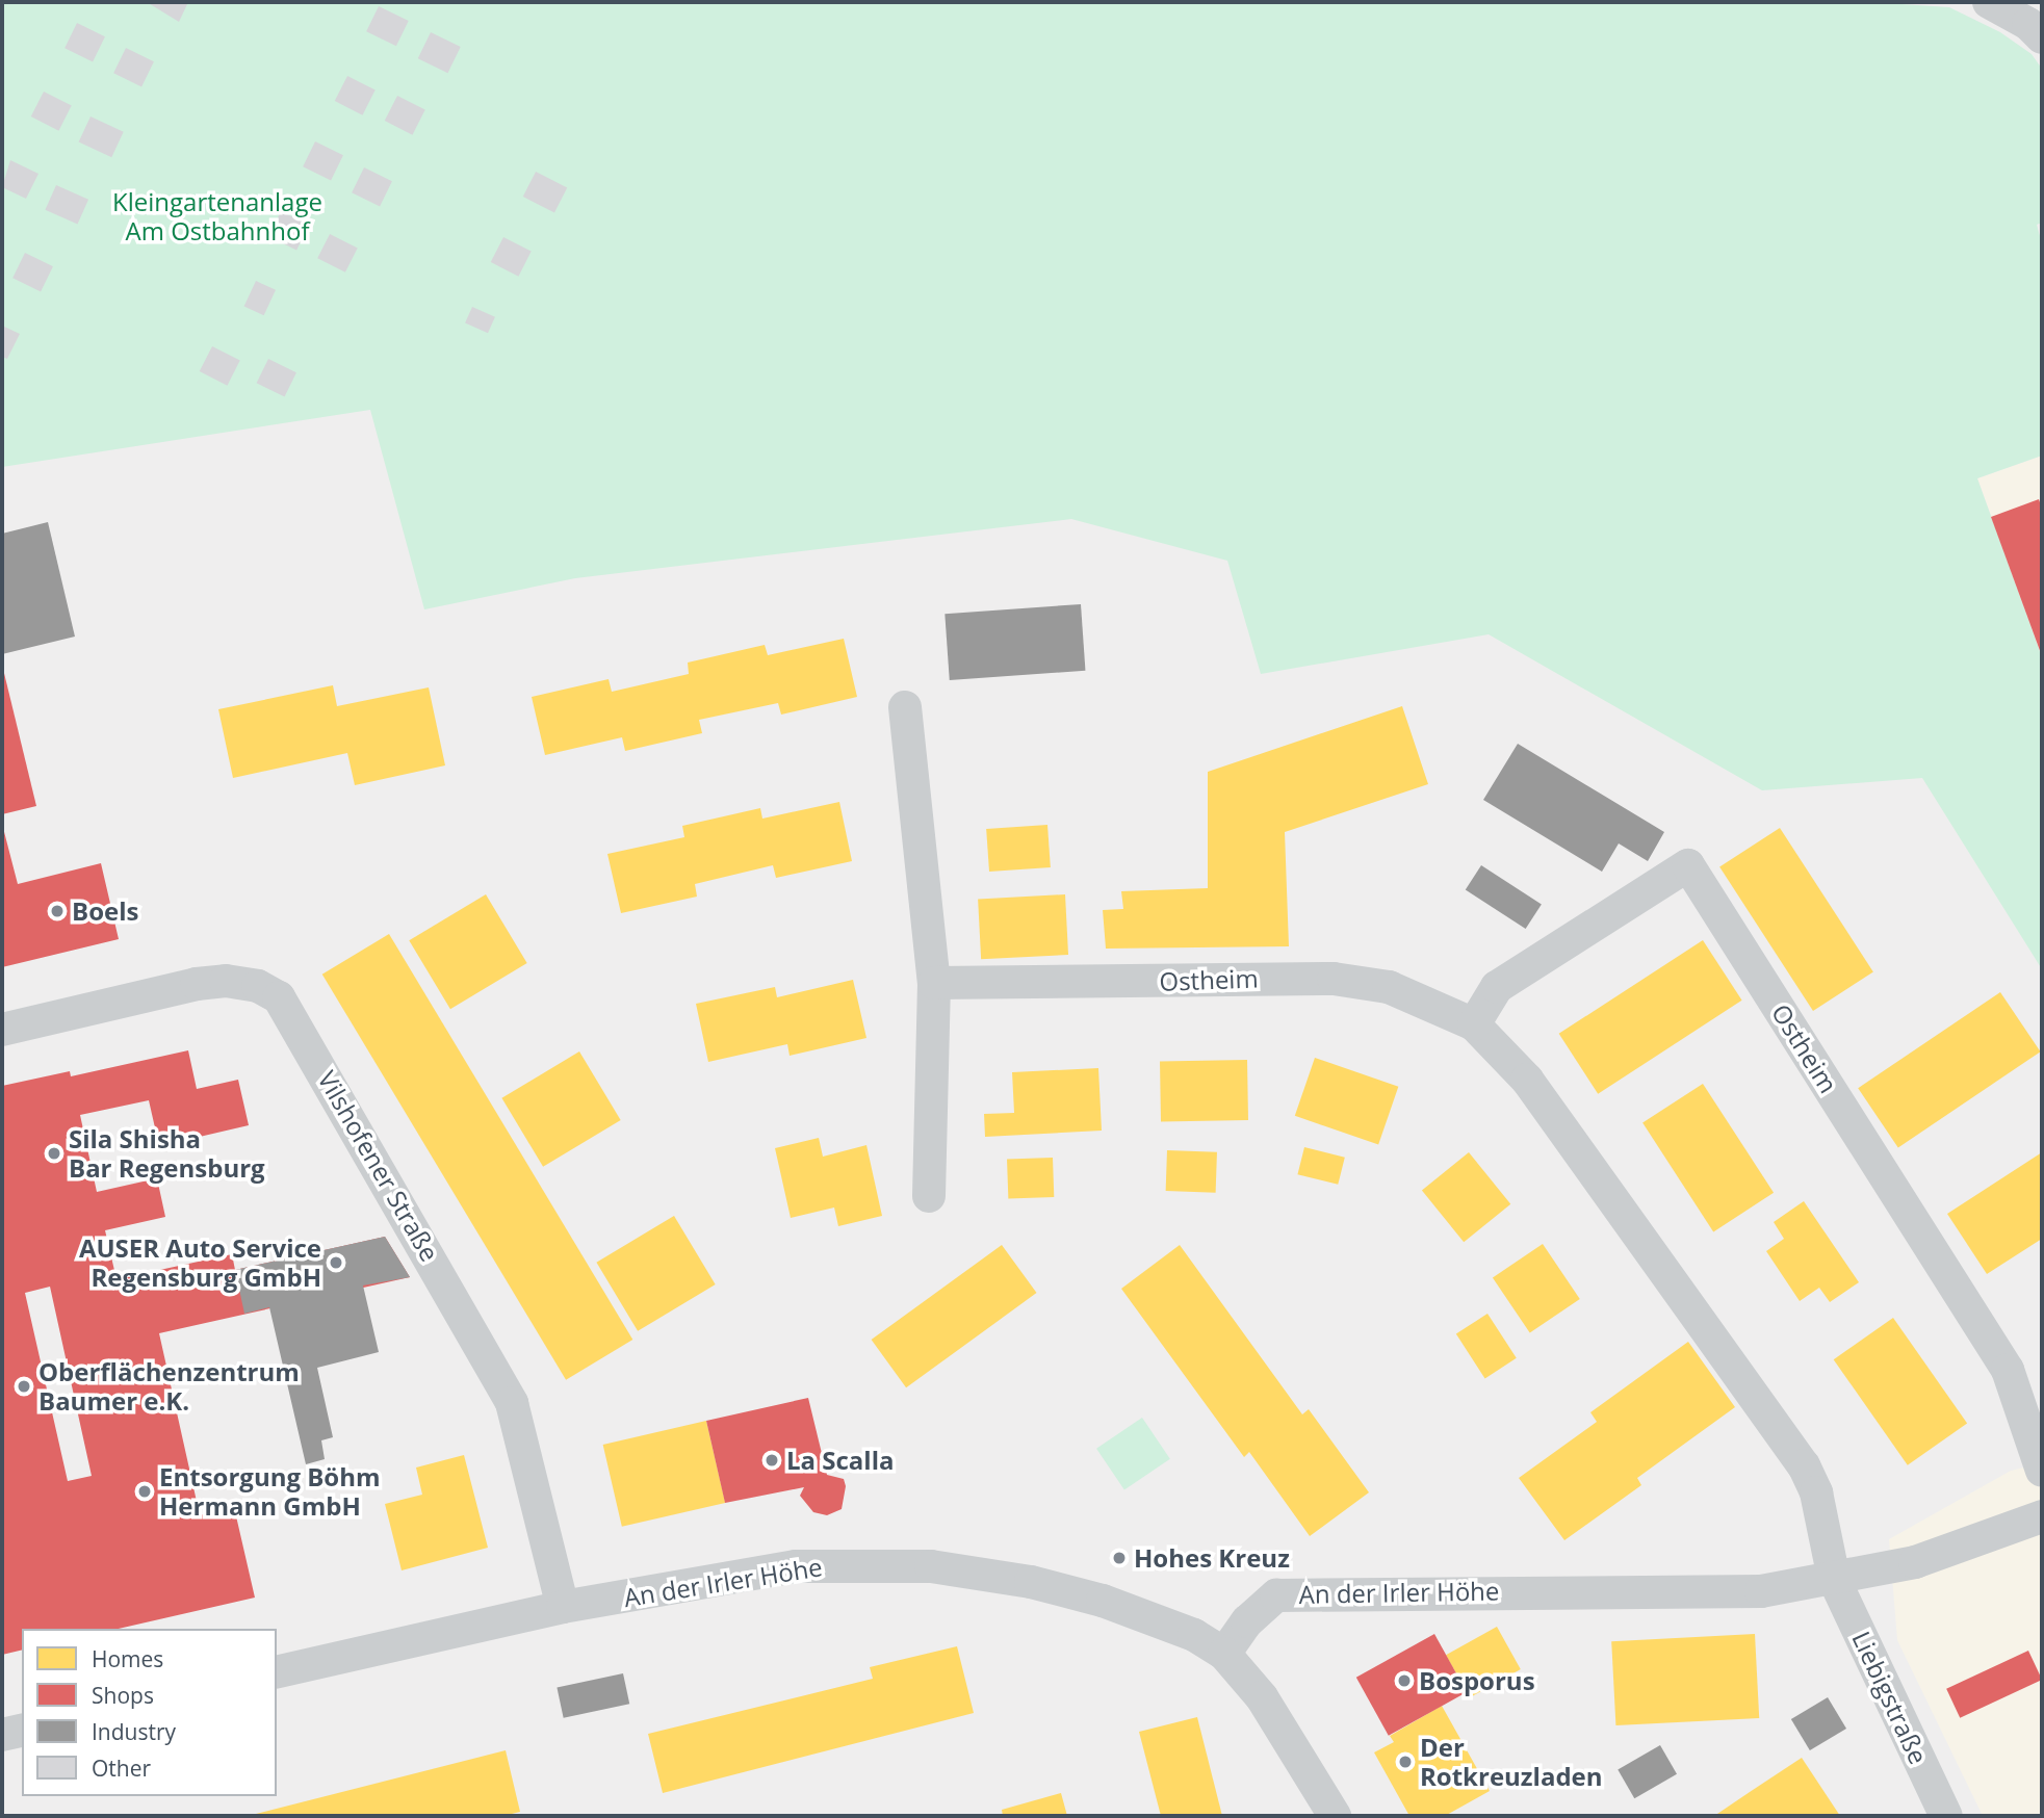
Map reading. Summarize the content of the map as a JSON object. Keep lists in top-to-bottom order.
{
  "streets": {
    "street": [
      "Ostheim",
      "Vilshofener Straße",
      "An der Irler Höhe",
      "Liebigstraße"
    ]
  },
  "crossings": [
    ["Ostheim", "An der Irler Höhe"],
    ["Ostheim", "Liebigstraße"],
    ["Vilshofener Straße", "An der Irler Höhe"],
    ["An der Irler Höhe", "Liebigstraße"]
  ],
  "parks": ["Kleingartenanlage Am Ostbahnhof"],
  "places": [
    "Boels",
    "Sila Shisha Bar Regensburg",
    "AUSER Auto Service Regensburg GmbH",
    "Oberflächenzentrum Baumer e.K.",
    "La Scalla",
    "Entsorgung Böhm Hermann GmbH",
    "Hohes Kreuz",
    "Bosporus",
    "Der Rotkreuzladen"
  ],
  "legend": [
    "Homes",
    "Shops",
    "Industry",
    "Other"
  ]
}
